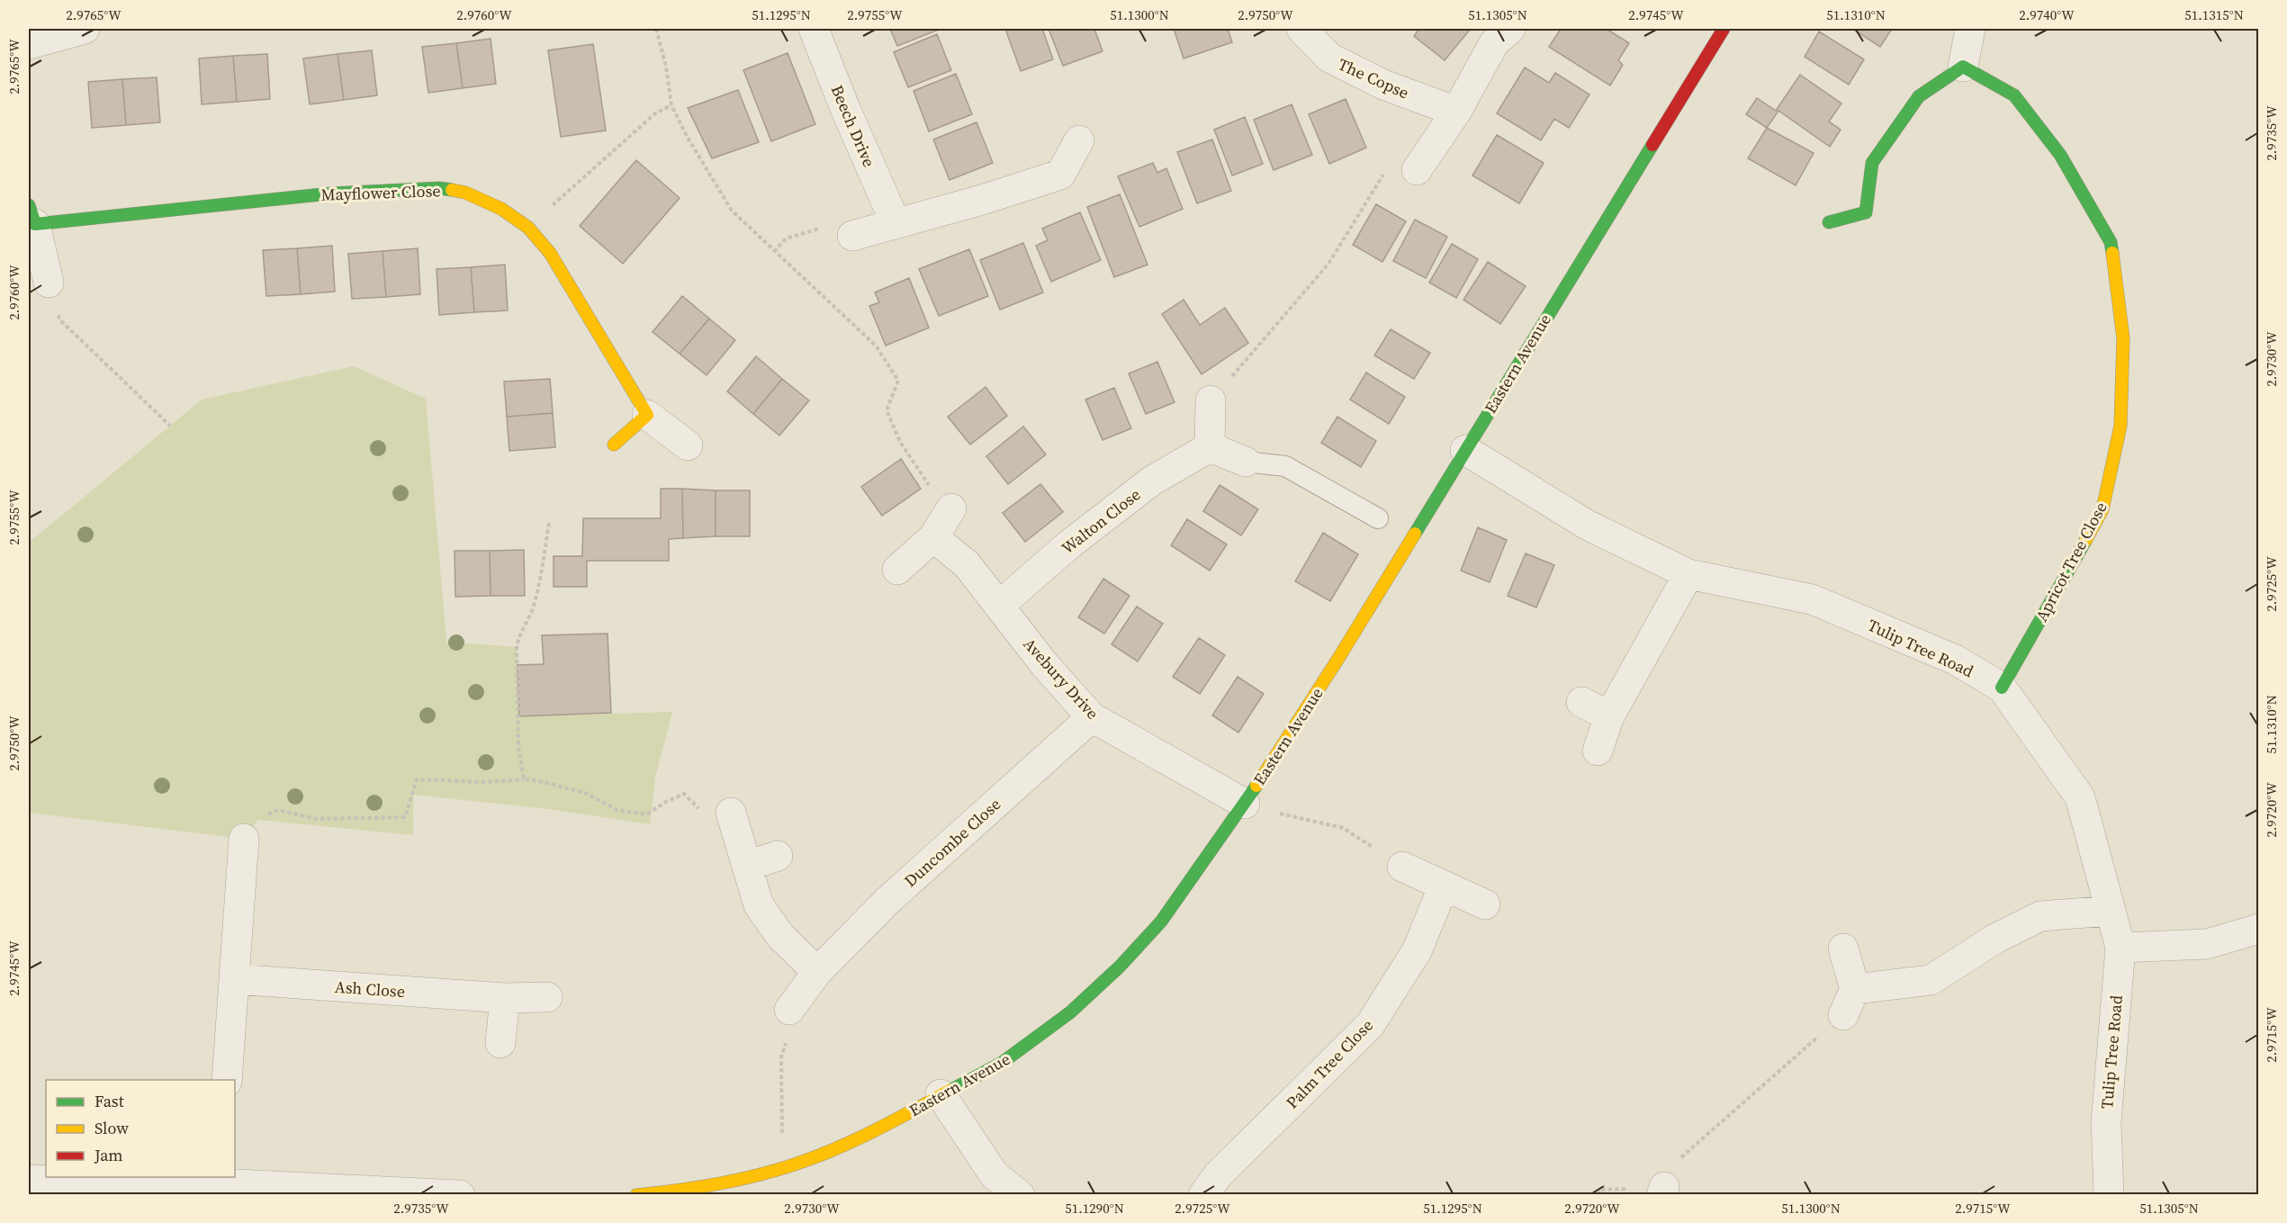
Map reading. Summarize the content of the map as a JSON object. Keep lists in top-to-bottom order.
{
  "streets": {
    "street": [
      "The Copse",
      "Beech Drive",
      "Mayflower Close",
      "Eastern Avenue",
      "Walton Close",
      "Apricot Tree Close",
      "Tulip Tree Road",
      "Avebury Drive",
      "Duncombe Close",
      "Ash Close",
      "Palm Tree Close"
    ]
  },
  "crossings": [
    ["Eastern Avenue", "Tulip Tree Road"],
    ["Eastern Avenue", "Avebury Drive"],
    ["Walton Close", "Avebury Drive"],
    ["Apricot Tree Close", "Tulip Tree Road"],
    ["Avebury Drive", "Duncombe Close"]
  ],
  "legend": ["Fast", "Slow", "Jam"],
  "coordinates": [
    "2.9765°W",
    "2.9760°W",
    "51.1295°N",
    "2.9755°W",
    "51.1300°N",
    "2.9750°W",
    "51.1305°N",
    "2.9745°W",
    "51.1310°N",
    "2.9740°W",
    "51.1315°N",
    "2.9735°W",
    "2.9730°W",
    "2.9725°W",
    "2.9720°W",
    "2.9715°W",
    "51.1290°N"
  ]
}
